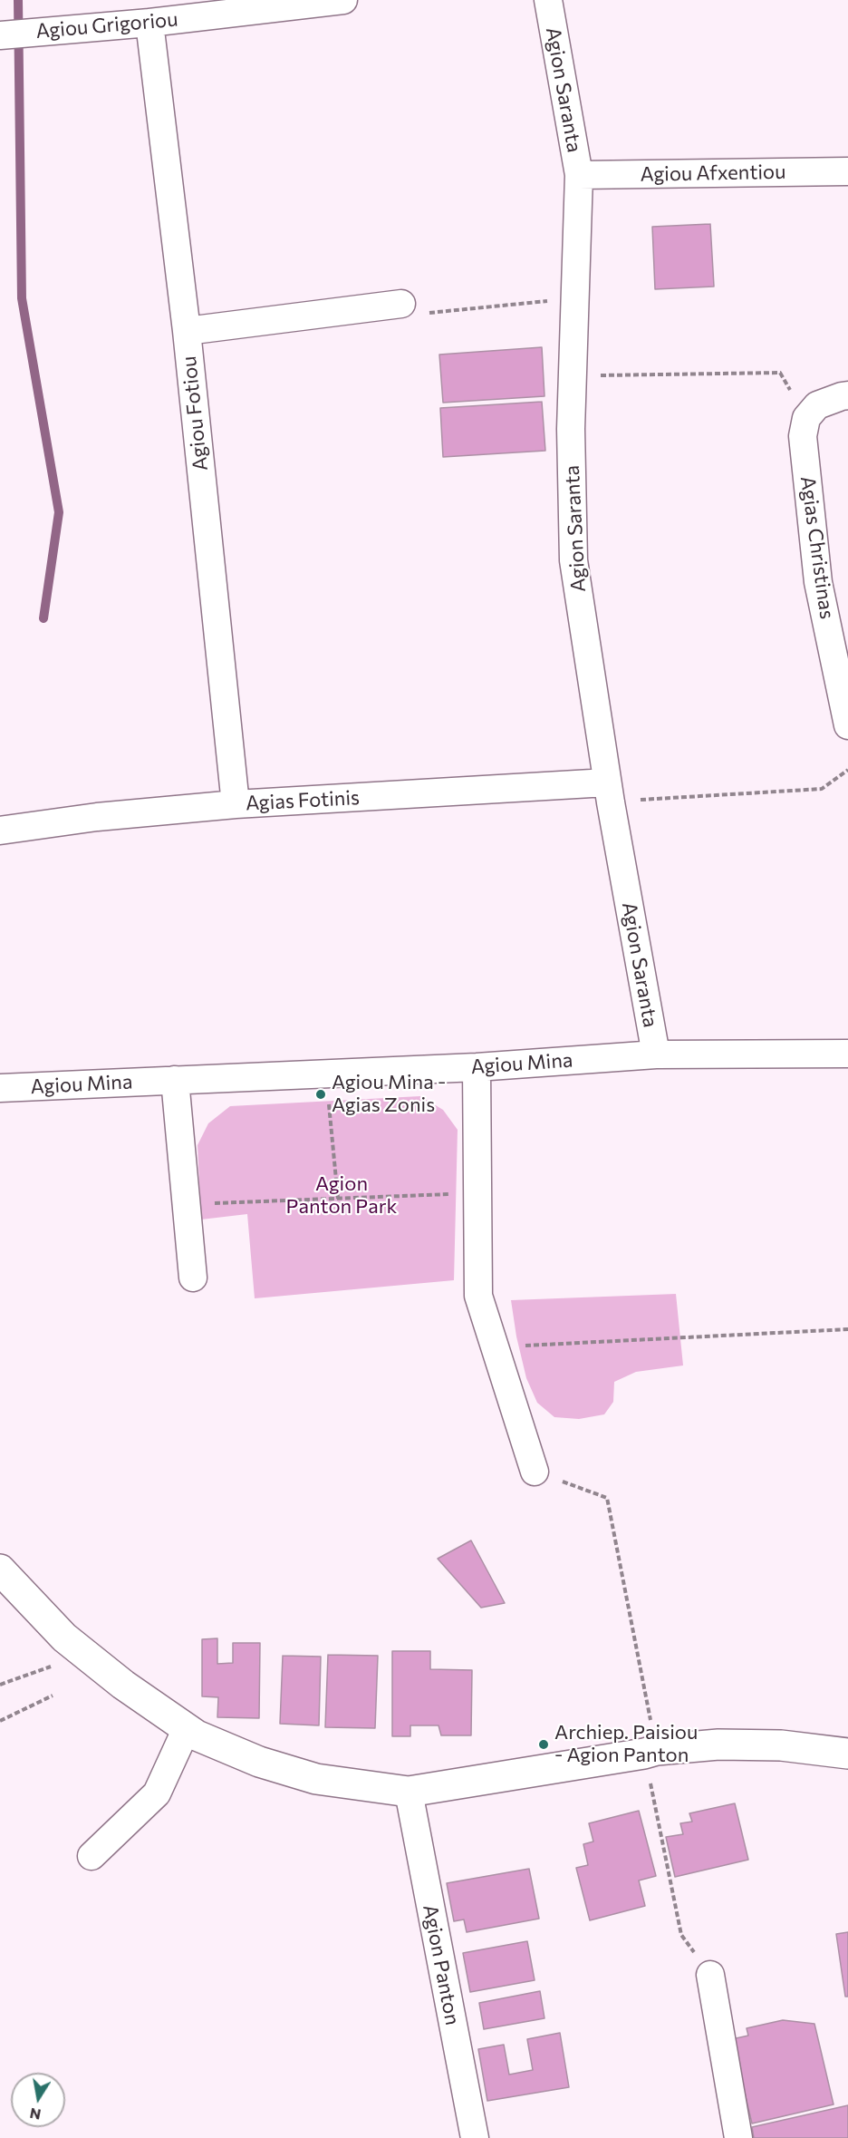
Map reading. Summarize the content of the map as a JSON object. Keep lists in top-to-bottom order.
{
  "streets": {
    "street": [
      "Agiou Grigoriou",
      "Agion Saranta",
      "Agiou Afxentiou",
      "Agiou Fotiou",
      "Agias Christinas",
      "Agias Fotinis",
      "Agiou Mina",
      "Agion Panton"
    ]
  },
  "crossings": [
    ["Agiou Grigoriou", "Agiou Fotiou"],
    ["Agion Saranta", "Agiou Afxentiou"],
    ["Agion Saranta", "Agias Fotinis"],
    ["Agion Saranta", "Agiou Mina"],
    ["Agiou Fotiou", "Agias Fotinis"]
  ],
  "parks": ["Agion Panton Park"],
  "places": ["Agiou Mina - Agias Zonis", "Archiep. Paisiou - Agion Panton"],
  "north": "bottom"
}
